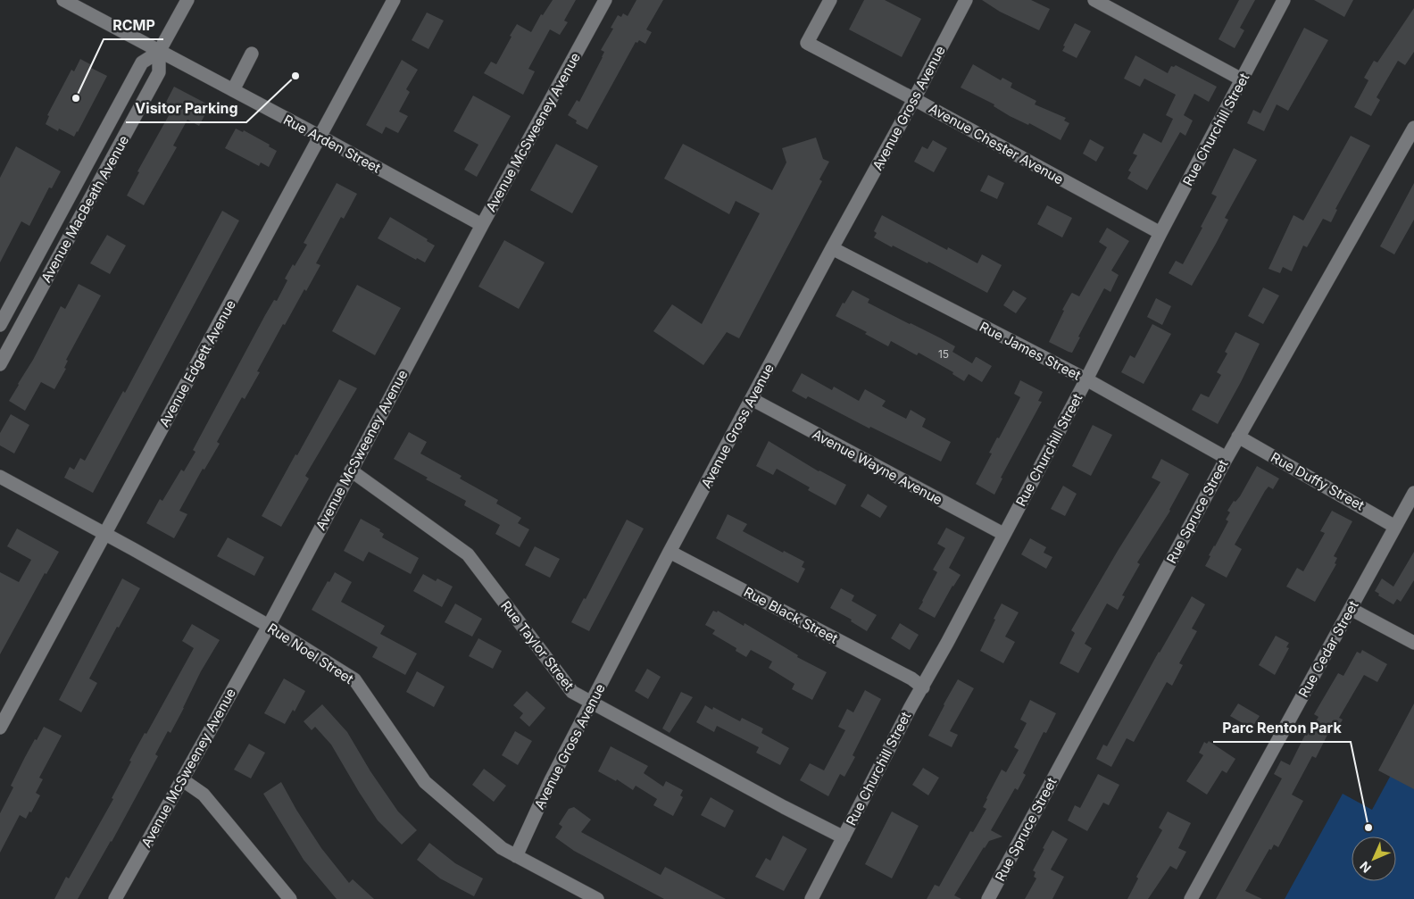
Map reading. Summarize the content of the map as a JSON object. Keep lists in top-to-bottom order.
{
  "streets": {
    "street": [
      "Avenue Gross Avenue",
      "Rue Churchill Street",
      "Avenue McSweeney Avenue",
      "Rue Arden Street",
      "Avenue Chester Avenue",
      "Avenue MacBeath Avenue",
      "Rue James Street",
      "Avenue Edgett Avenue",
      "Avenue Wayne Avenue",
      "Rue Duffy Street",
      "Rue Spruce Street",
      "Rue Black Street",
      "Rue Taylor Street",
      "Rue Cedar Street",
      "Rue Noel Street"
    ]
  },
  "crossings": [
    ["Avenue Gross Avenue", "Avenue Chester Avenue"],
    ["Avenue Gross Avenue", "Rue James Street"],
    ["Avenue Gross Avenue", "Avenue Wayne Avenue"],
    ["Avenue Gross Avenue", "Rue Black Street"],
    ["Avenue Gross Avenue", "Rue Taylor Street"],
    ["Avenue Gross Avenue", "Rue Noel Street"],
    ["Rue Churchill Street", "Avenue Chester Avenue"],
    ["Rue Churchill Street", "Rue James Street"],
    ["Rue Churchill Street", "Avenue Wayne Avenue"],
    ["Rue Churchill Street", "Rue Black Street"],
    ["Rue Churchill Street", "Rue Taylor Street"],
    ["Avenue McSweeney Avenue", "Rue Arden Street"],
    ["Avenue McSweeney Avenue", "Rue Taylor Street"],
    ["Avenue McSweeney Avenue", "Rue Noel Street"],
    ["Rue Arden Street", "Avenue MacBeath Avenue"],
    ["Rue Arden Street", "Avenue Edgett Avenue"],
    ["Rue James Street", "Rue Spruce Street"],
    ["Avenue Edgett Avenue", "Rue Noel Street"],
    ["Rue Duffy Street", "Rue Spruce Street"],
    ["Rue Duffy Street", "Rue Cedar Street"]
  ],
  "places": ["Visitor Parking", "RCMP", "Parc Renton Park"],
  "house_numbers": ["15"],
  "north": "bottom left"
}
